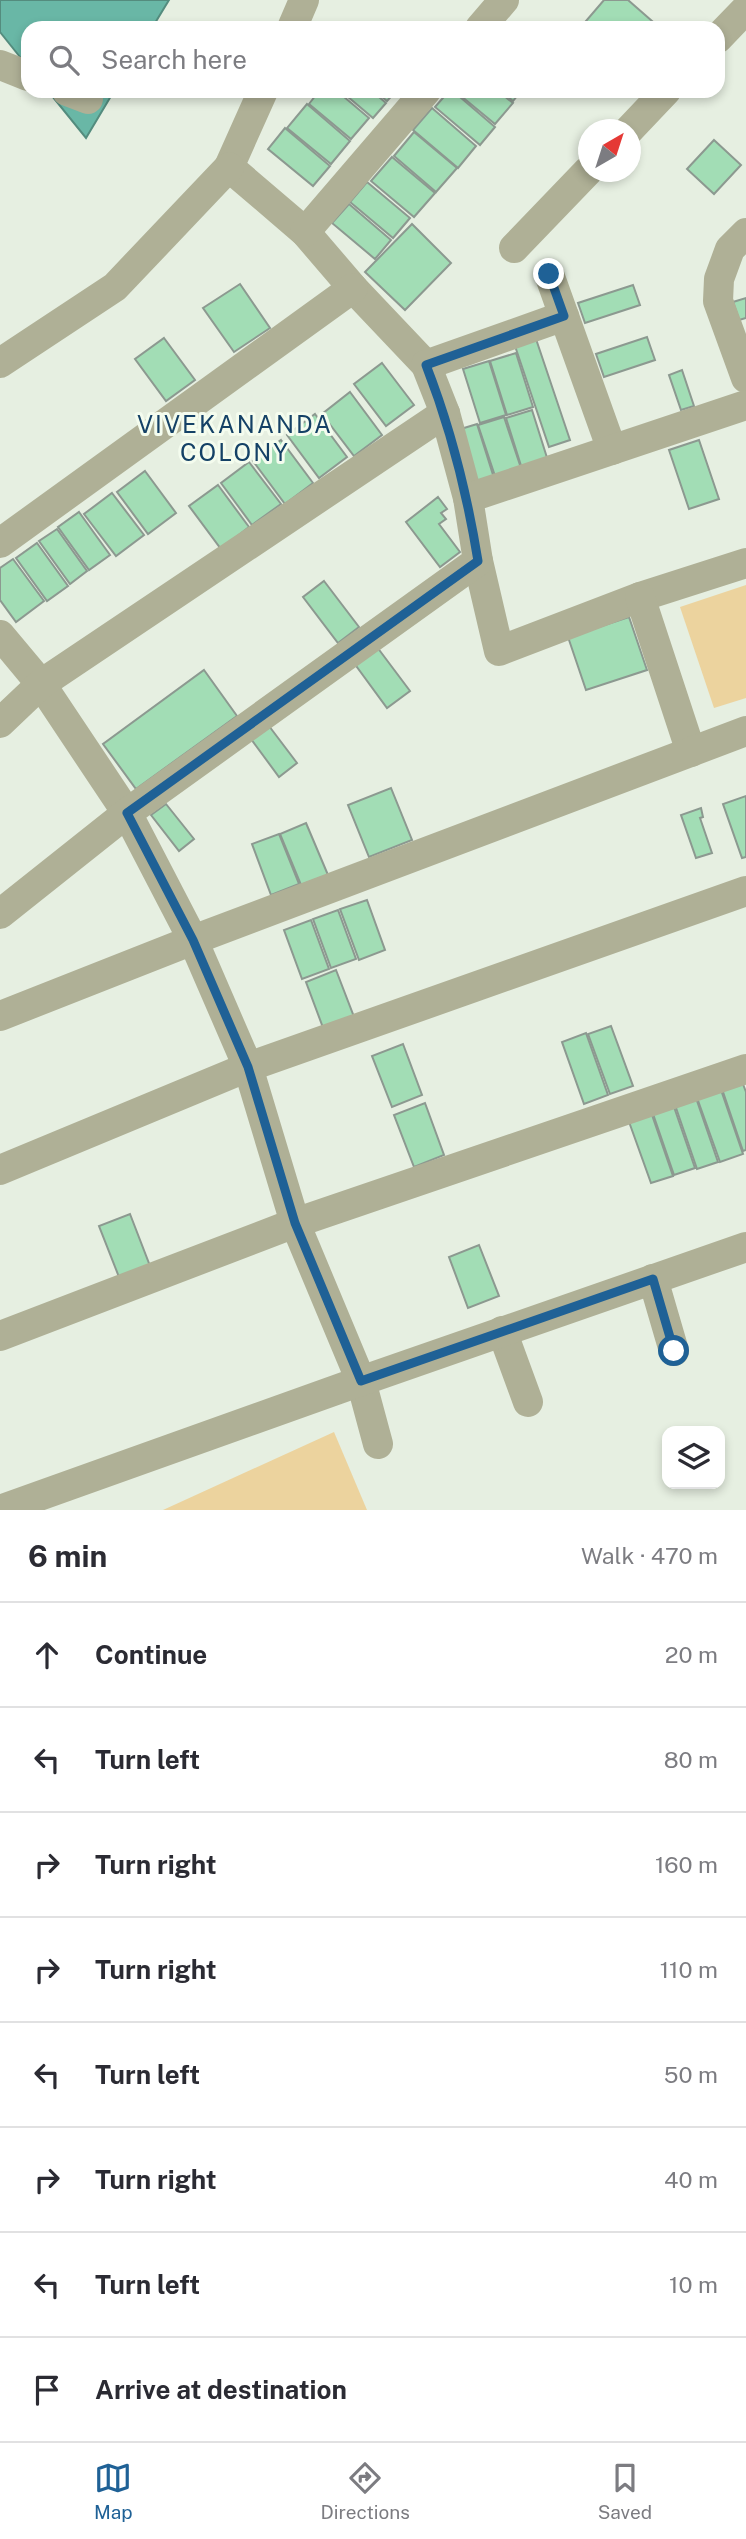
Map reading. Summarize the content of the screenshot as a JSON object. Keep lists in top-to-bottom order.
{
  "districts": ["VIVEKANANDA COLONY"],
  "north": "top right",
  "page": {
    "search": "Search here",
    "heading": ["6 min", "Walk · 470 m"],
    "list": [
      ["Continue", "20 m"],
      ["Turn left", "80 m"],
      ["Turn right", "160 m"],
      ["Turn right", "110 m"],
      ["Turn left", "50 m"],
      ["Turn right", "40 m"],
      ["Turn left", "10 m"],
      "Arrive at destination"
    ],
    "nav": ["Map", "Directions", "Saved"]
  }
}
